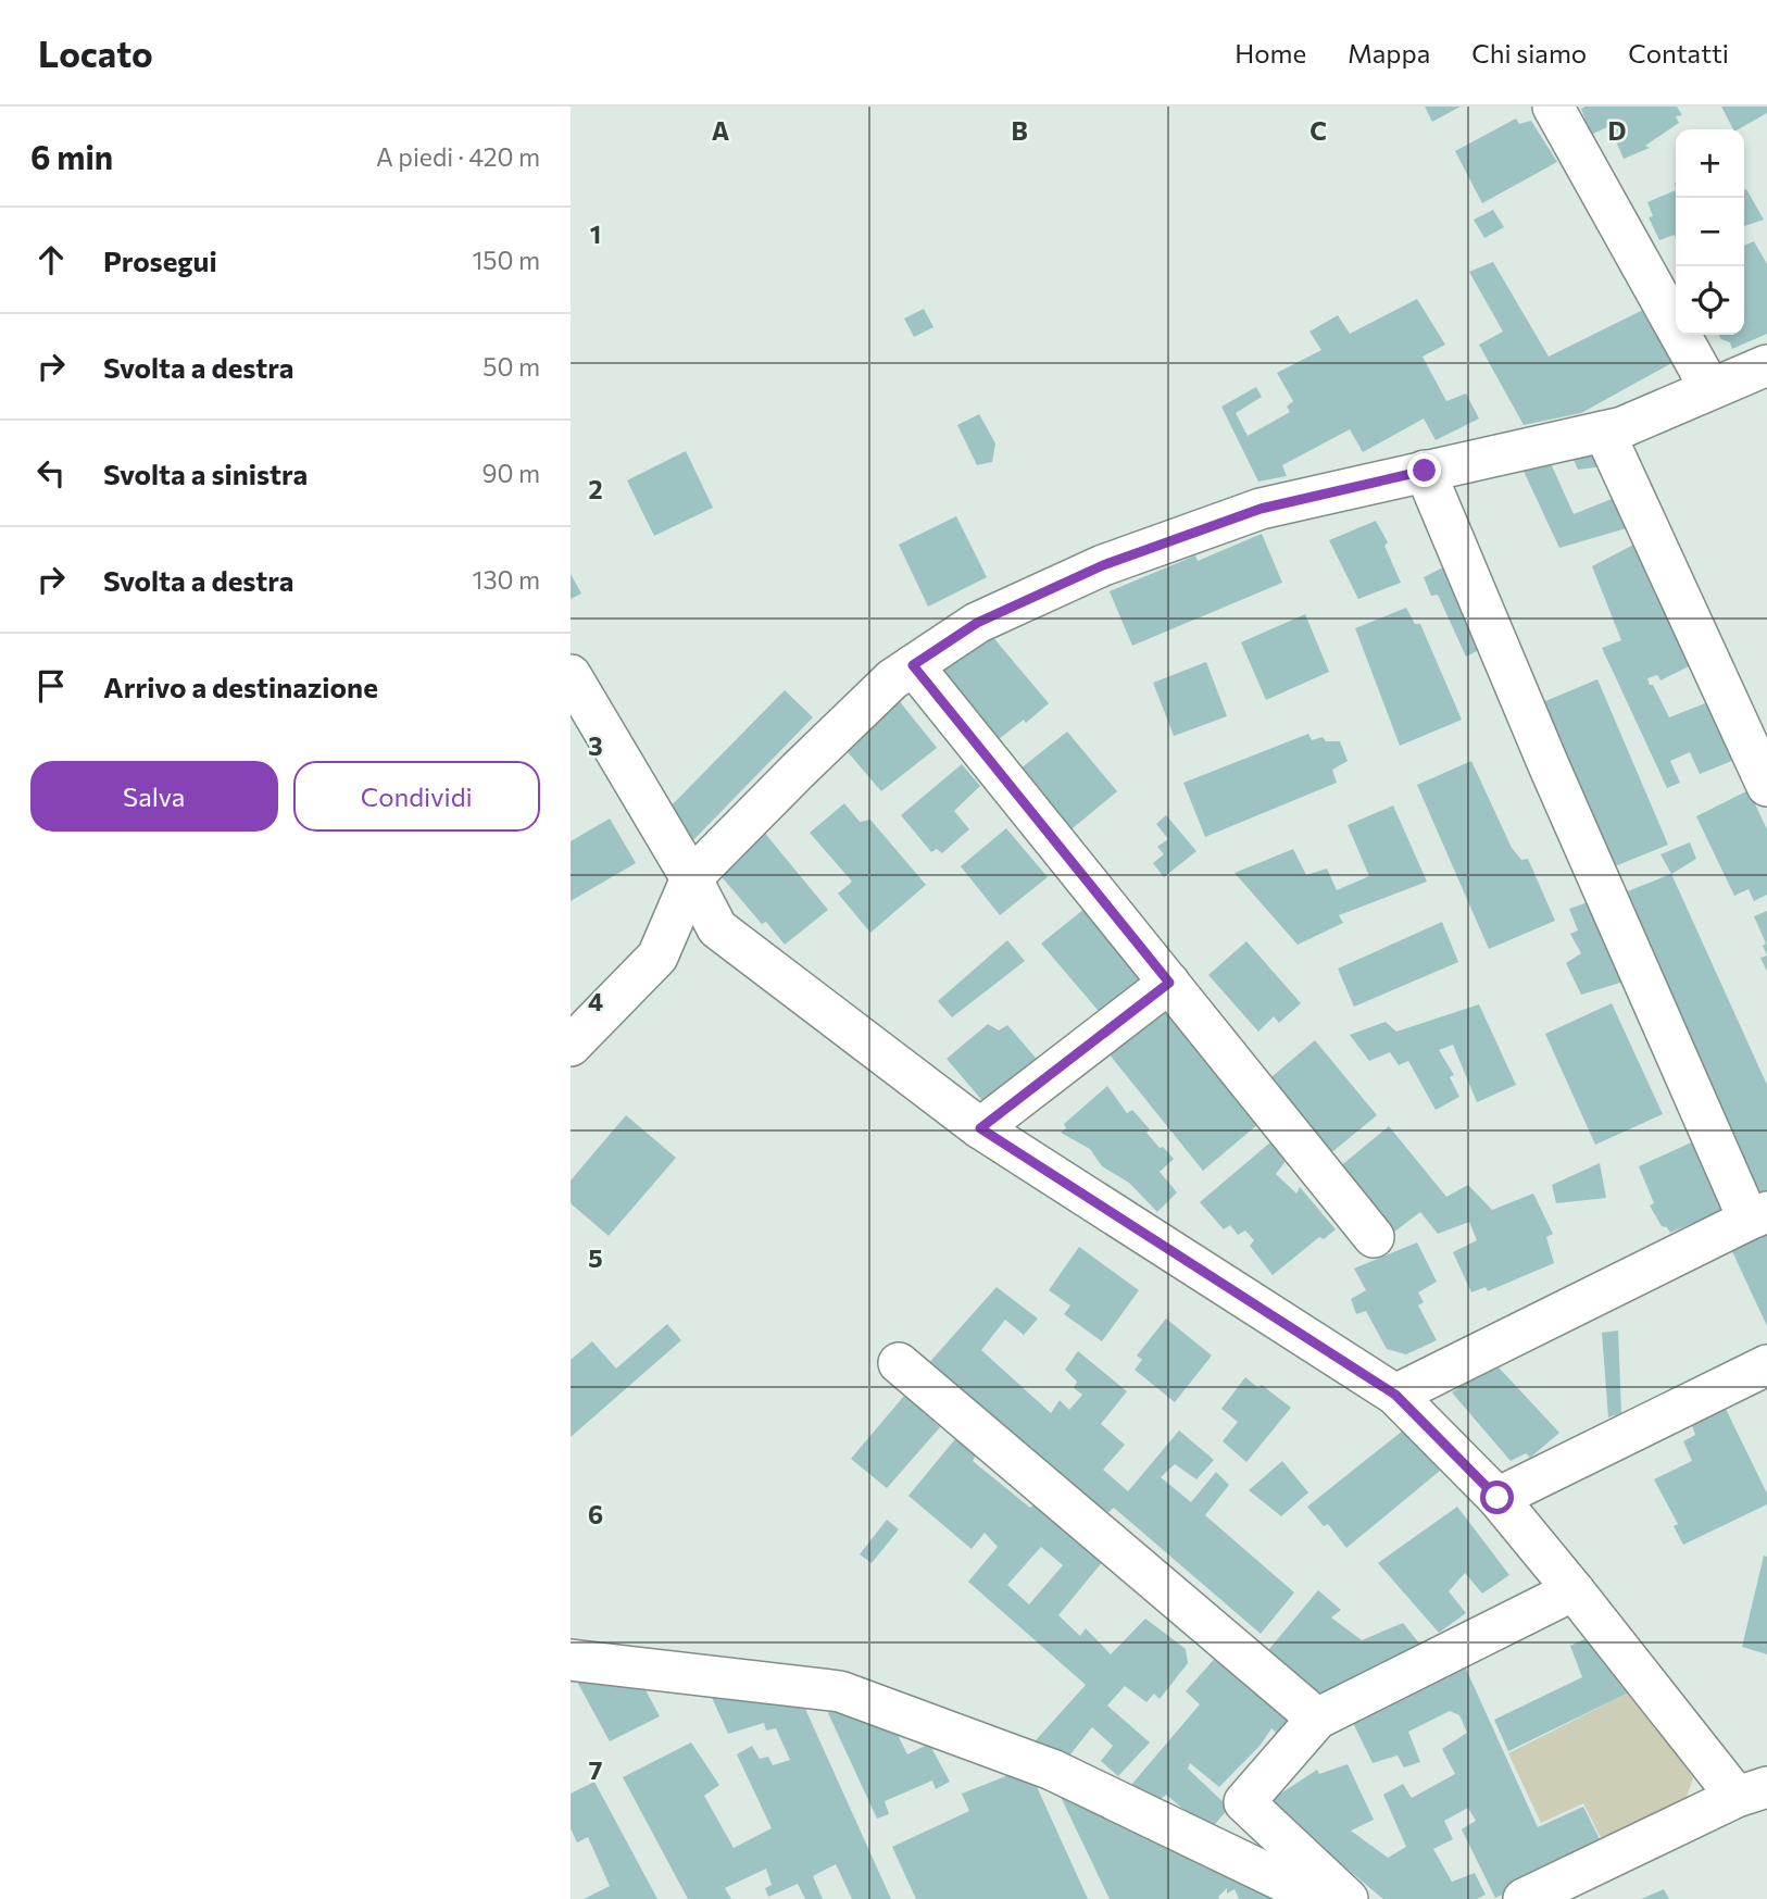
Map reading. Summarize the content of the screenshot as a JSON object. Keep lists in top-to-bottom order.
{
  "page": {
    "header": "Locato",
    "nav": [
      "Home",
      "Mappa",
      "Chi siamo",
      "Contatti"
    ],
    "heading": ["6 min", "A piedi · 420 m"],
    "map_buttons": ["+", "−"],
    "list": [
      ["Prosegui", "150 m"],
      ["Svolta a destra", "50 m"],
      ["Svolta a sinistra", "90 m"],
      ["Svolta a destra", "130 m"],
      "Arrivo a destinazione"
    ],
    "buttons": ["Salva", "Condividi"]
  },
  "grid": {
    "columns": [
      "A",
      "B",
      "C",
      "D"
    ],
    "rows": [
      "1",
      "2",
      "3",
      "4",
      "5",
      "6",
      "7"
    ]
  }
}
